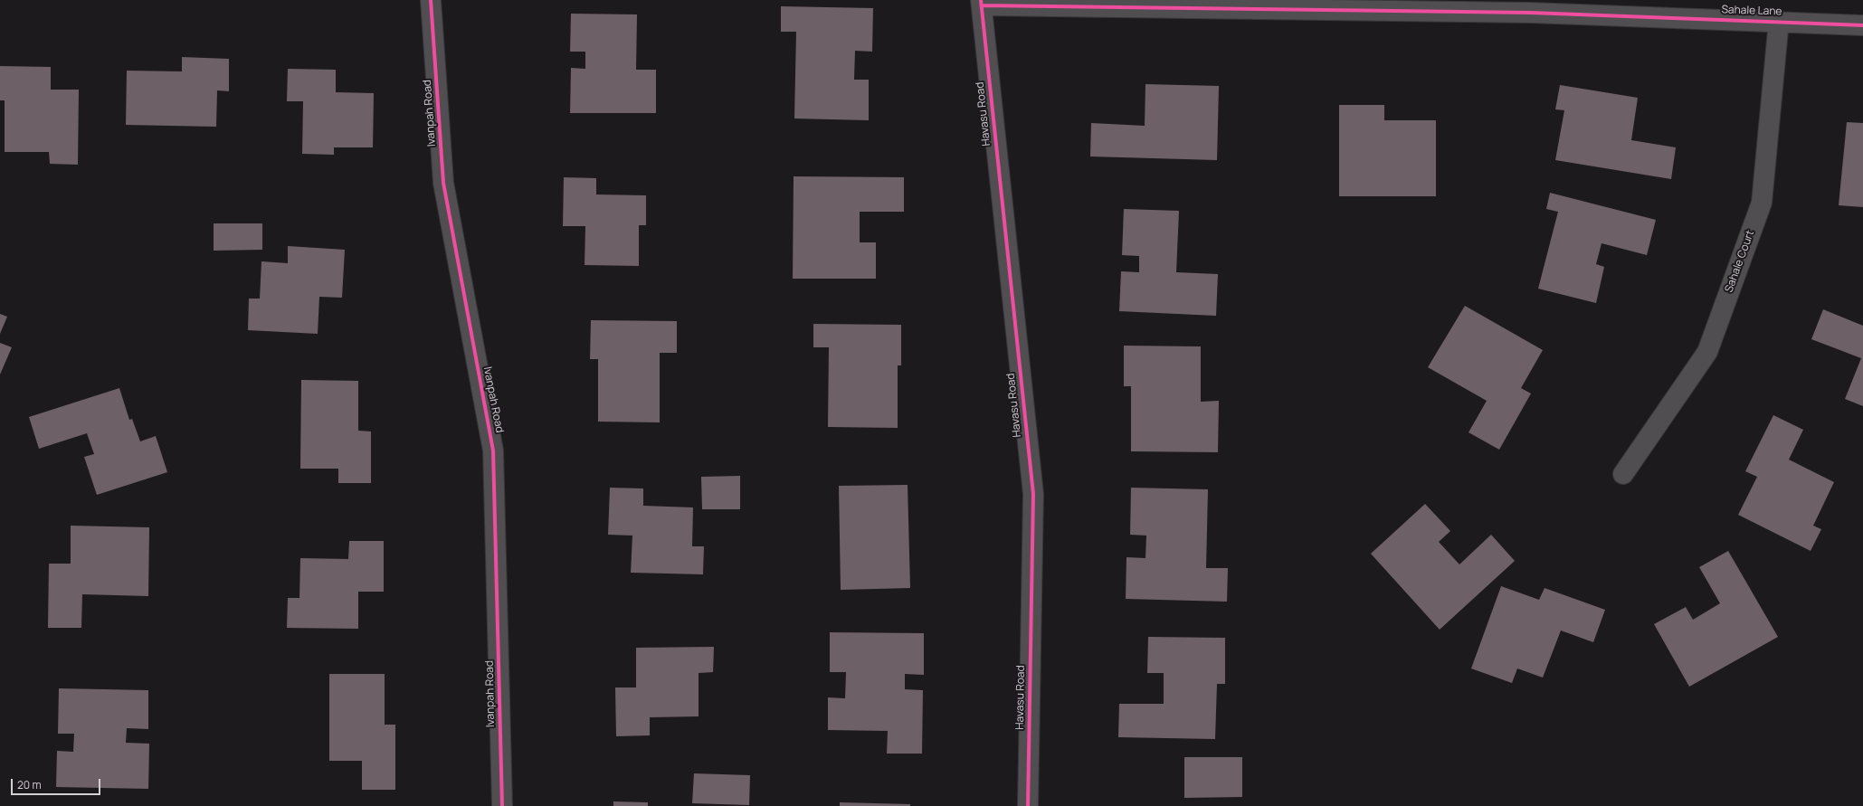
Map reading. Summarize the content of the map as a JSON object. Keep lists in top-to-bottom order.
{
  "streets": {
    "street": [
      "Sahale Lane",
      "Ivanpah Road",
      "Havasu Road",
      "Sahale Court"
    ]
  },
  "crossings": [
    ["Sahale Lane", "Havasu Road"],
    ["Sahale Lane", "Sahale Court"]
  ],
  "scale_bar": "20 m"
}
